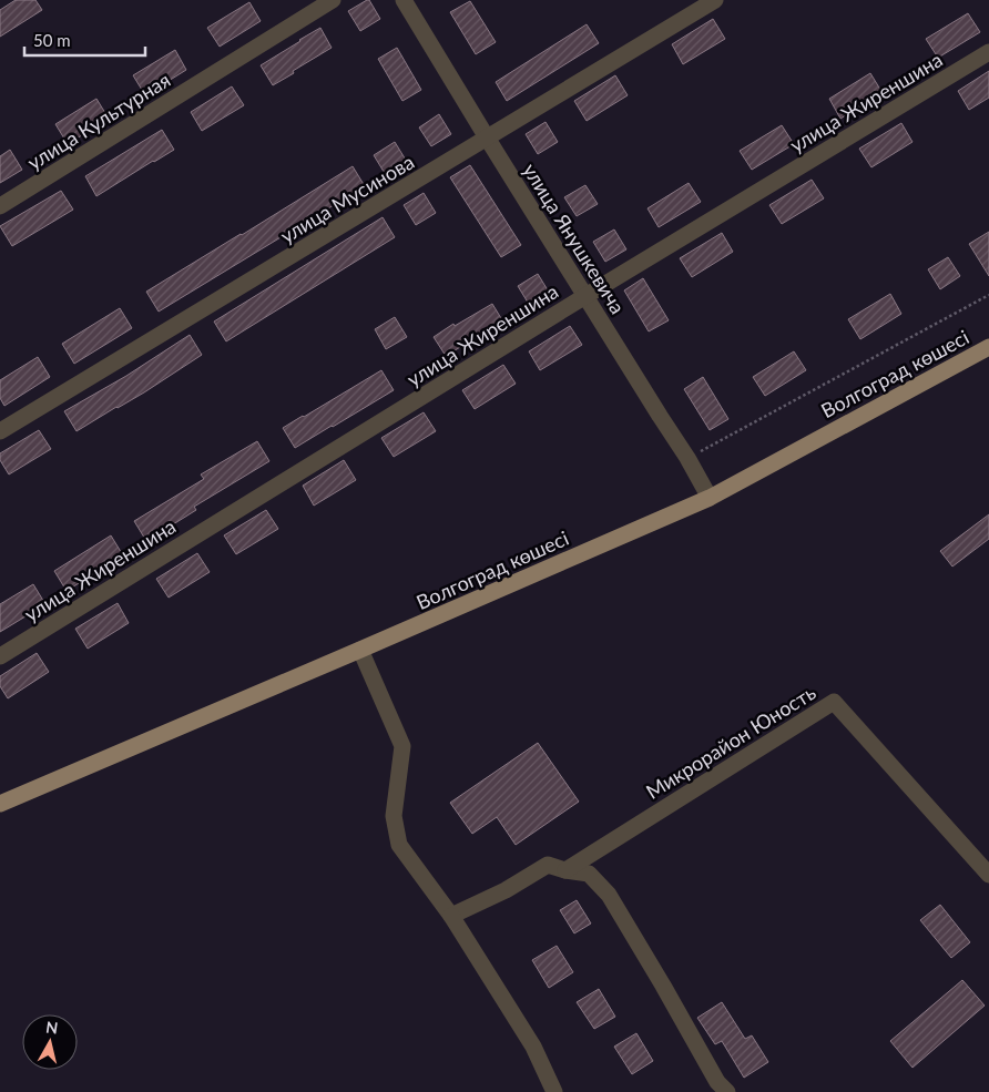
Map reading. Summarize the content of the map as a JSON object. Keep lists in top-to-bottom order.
{
  "streets": {
    "main road": ["Волгоград көшесі"],
    "street": [
      "улица Жиреншина",
      "улица Культурная",
      "улица Мусинова",
      "улица Янушкевича",
      "Микрорайон Юность"
    ]
  },
  "crossings": [
    ["улица Жиреншина", "улица Янушкевича"],
    ["улица Мусинова", "улица Янушкевича"],
    ["улица Янушкевича", "Волгоград көшесі"]
  ],
  "scale_bar": "50 m",
  "north": "top"
}
